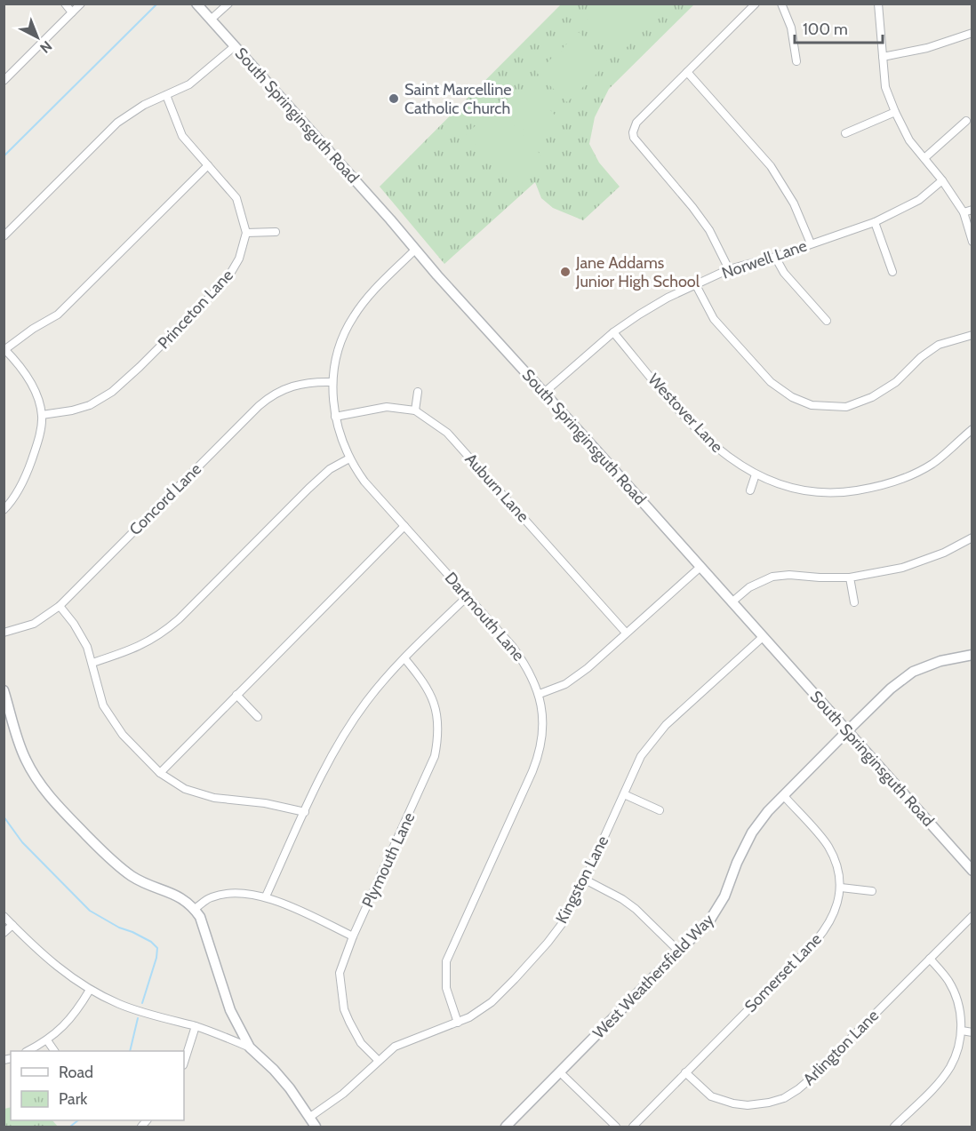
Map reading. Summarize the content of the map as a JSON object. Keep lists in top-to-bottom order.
{
  "streets": {
    "street": [
      "South Springinsguth Road",
      "Norwell Lane",
      "Princeton Lane",
      "Westover Lane",
      "Auburn Lane",
      "Concord Lane",
      "Dartmouth Lane",
      "Plymouth Lane",
      "Kingston Lane",
      "Somerset Lane",
      "West Weathersfield Way",
      "Arlington Lane"
    ]
  },
  "crossings": [
    ["South Springinsguth Road", "Norwell Lane"],
    ["South Springinsguth Road", "Dartmouth Lane"],
    ["South Springinsguth Road", "Kingston Lane"],
    ["South Springinsguth Road", "West Weathersfield Way"],
    ["Norwell Lane", "Westover Lane"],
    ["Auburn Lane", "Dartmouth Lane"],
    ["Concord Lane", "Dartmouth Lane"],
    ["Dartmouth Lane", "Kingston Lane"],
    ["Plymouth Lane", "Kingston Lane"],
    ["Somerset Lane", "West Weathersfield Way"],
    ["Somerset Lane", "Arlington Lane"]
  ],
  "places": ["Saint Marcelline Catholic Church", "Jane Addams Junior High School"],
  "legend": ["Road", "Park"],
  "scale_bar": "100 m",
  "north": "bottom right"
}
